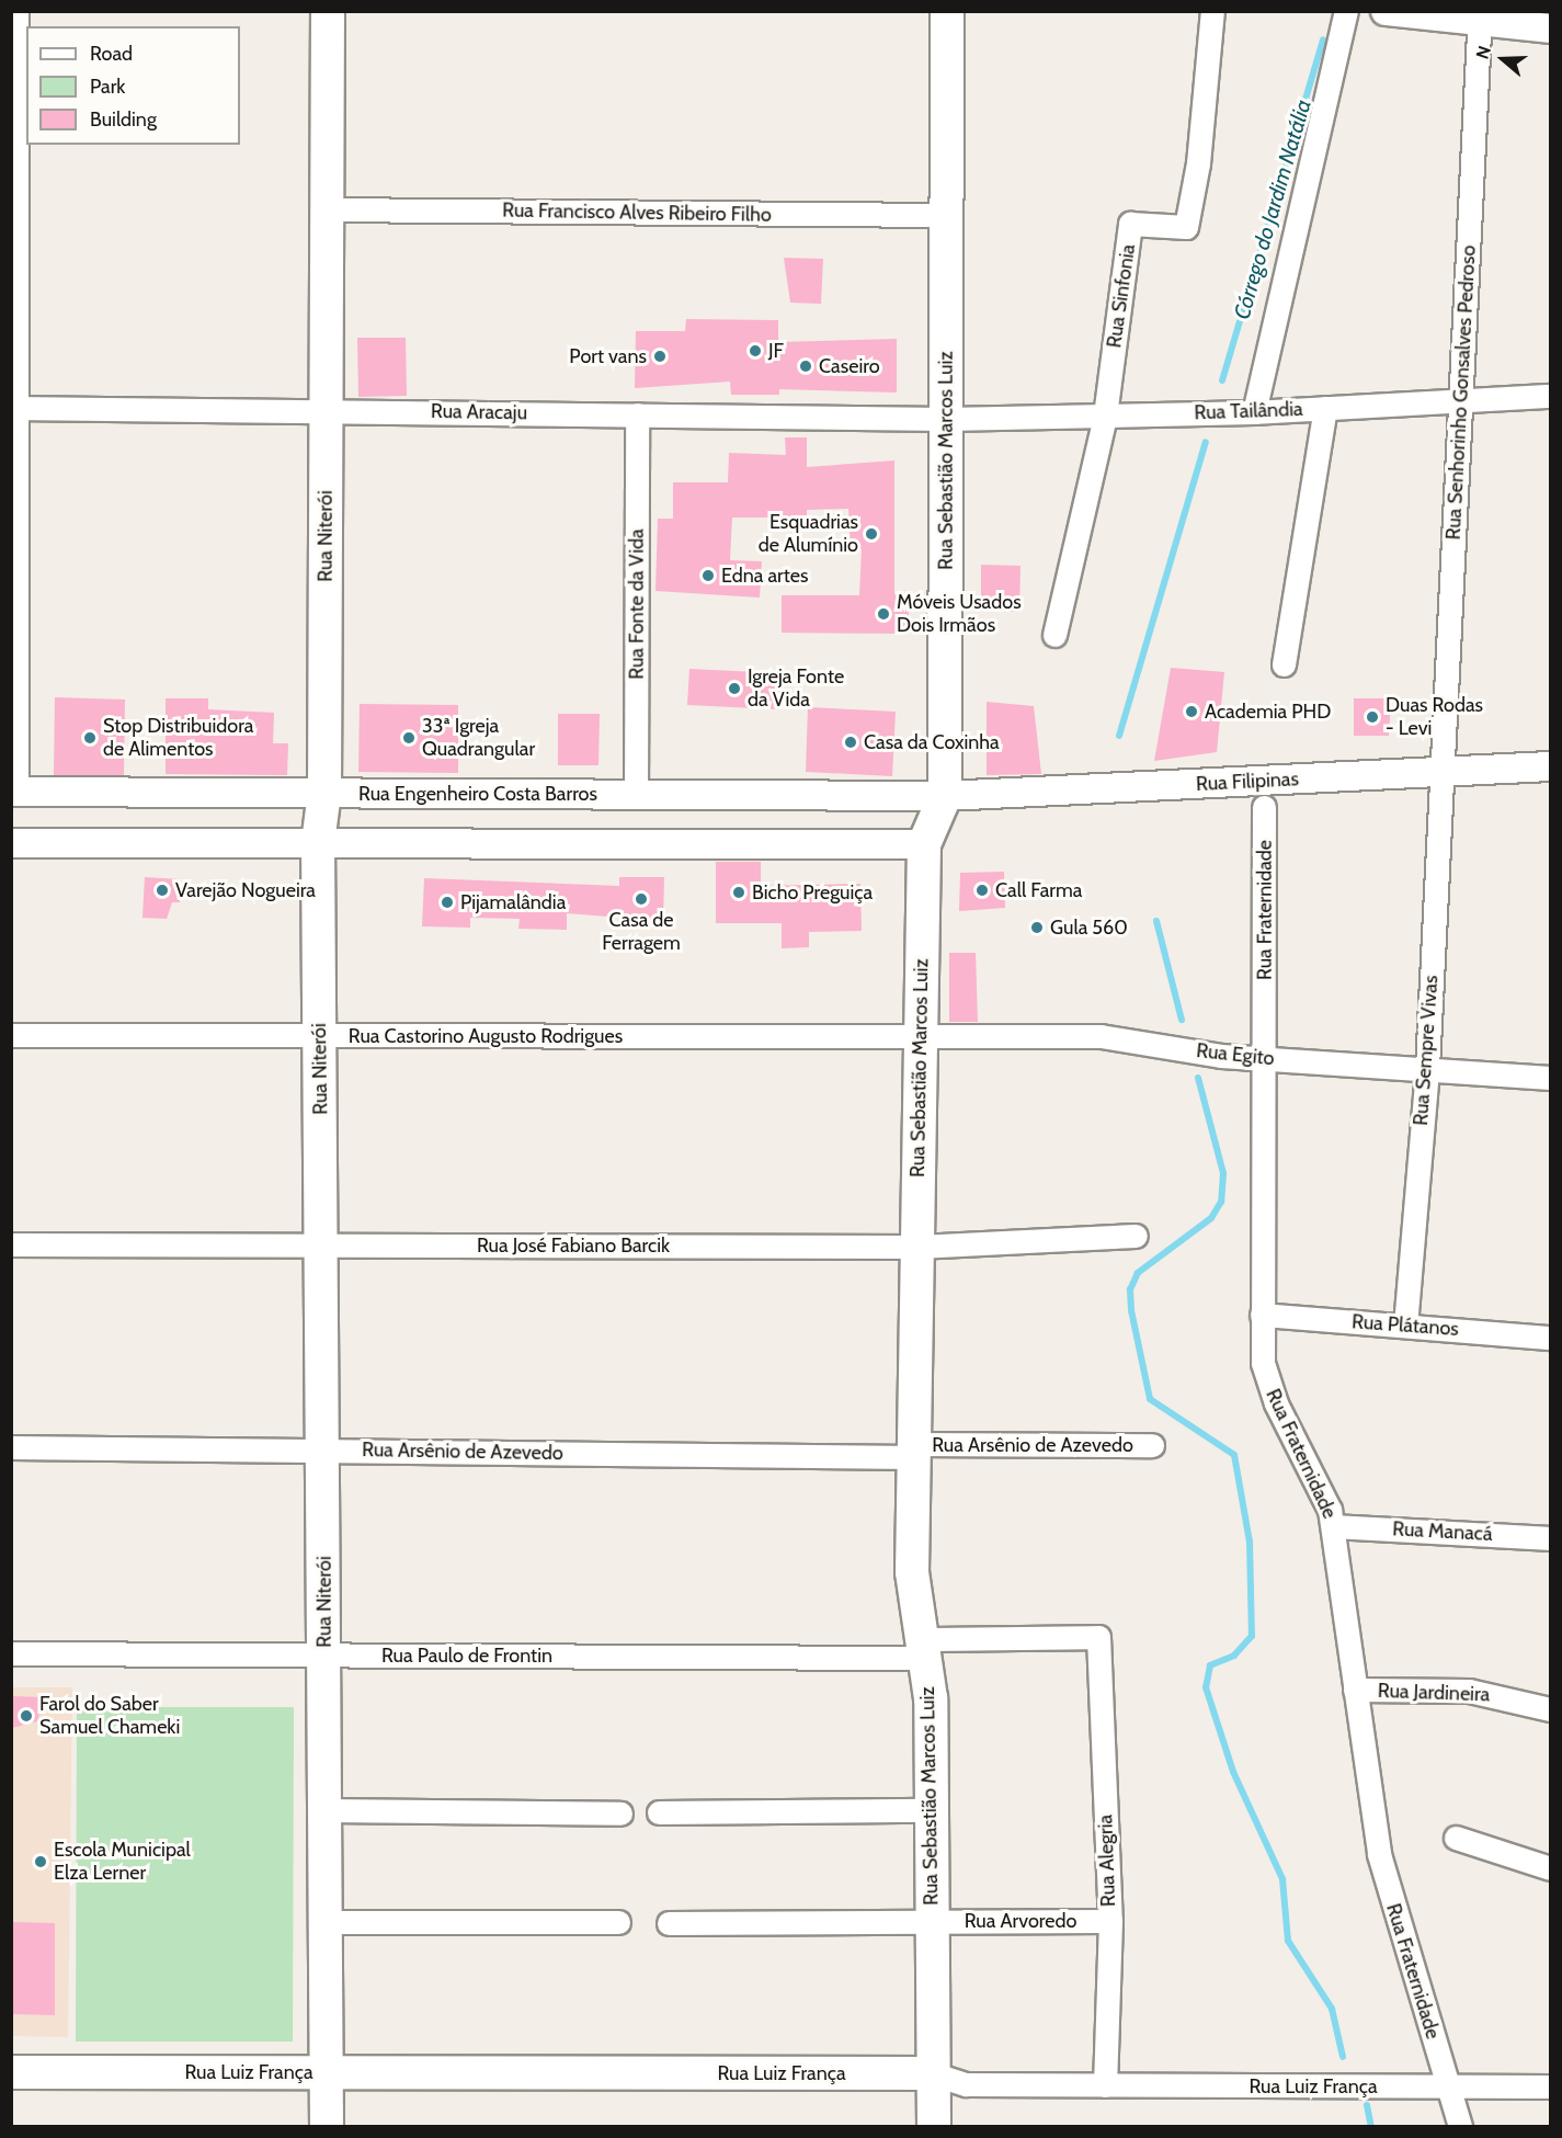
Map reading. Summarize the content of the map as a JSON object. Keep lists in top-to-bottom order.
{
  "streets": {
    "main road": ["Rua Sebastião Marcos Luiz", "Rua Niterói", "Rua Luiz França"],
    "street": [
      "Rua Francisco Alves Ribeiro Filho",
      "Rua Sinfonia",
      "Rua Senhorinho Gonsalves Pedroso",
      "Rua Tailândia",
      "Rua Aracaju",
      "Rua Fonte da Vida",
      "Rua Filipinas",
      "Rua Engenheiro Costa Barros",
      "Rua Fraternidade",
      "Rua Castorino Augusto Rodrigues",
      "Rua Sempre Vivas",
      "Rua Egito",
      "Rua José Fabiano Barcik",
      "Rua Plátanos",
      "Rua Arsênio de Azevedo",
      "Rua Manacá",
      "Rua Paulo de Frontin",
      "Rua Jardineira",
      "Rua Alegria",
      "Rua Arvoredo"
    ]
  },
  "crossings": [
    ["Rua Francisco Alves Ribeiro Filho", "Rua Sebastião Marcos Luiz"],
    ["Rua Francisco Alves Ribeiro Filho", "Rua Niterói"],
    ["Rua Sinfonia", "Rua Tailândia"],
    ["Rua Senhorinho Gonsalves Pedroso", "Rua Tailândia"],
    ["Rua Senhorinho Gonsalves Pedroso", "Rua Filipinas"],
    ["Rua Senhorinho Gonsalves Pedroso", "Rua Sempre Vivas"],
    ["Rua Tailândia", "Rua Aracaju"],
    ["Rua Tailândia", "Rua Sebastião Marcos Luiz"],
    ["Rua Aracaju", "Rua Sebastião Marcos Luiz"],
    ["Rua Aracaju", "Rua Niterói"],
    ["Rua Aracaju", "Rua Fonte da Vida"],
    ["Rua Sebastião Marcos Luiz", "Rua Filipinas"],
    ["Rua Sebastião Marcos Luiz", "Rua Engenheiro Costa Barros"],
    ["Rua Sebastião Marcos Luiz", "Rua Castorino Augusto Rodrigues"],
    ["Rua Sebastião Marcos Luiz", "Rua Egito"],
    ["Rua Sebastião Marcos Luiz", "Rua José Fabiano Barcik"],
    ["Rua Sebastião Marcos Luiz", "Rua Arsênio de Azevedo"],
    ["Rua Sebastião Marcos Luiz", "Rua Paulo de Frontin"],
    ["Rua Sebastião Marcos Luiz", "Rua Arvoredo"],
    ["Rua Sebastião Marcos Luiz", "Rua Luiz França"],
    ["Rua Niterói", "Rua Engenheiro Costa Barros"],
    ["Rua Niterói", "Rua Castorino Augusto Rodrigues"],
    ["Rua Niterói", "Rua José Fabiano Barcik"],
    ["Rua Niterói", "Rua Arsênio de Azevedo"],
    ["Rua Niterói", "Rua Paulo de Frontin"],
    ["Rua Niterói", "Rua Luiz França"],
    ["Rua Fonte da Vida", "Rua Engenheiro Costa Barros"],
    ["Rua Filipinas", "Rua Engenheiro Costa Barros"],
    ["Rua Filipinas", "Rua Sempre Vivas"],
    ["Rua Fraternidade", "Rua Egito"],
    ["Rua Fraternidade", "Rua Plátanos"],
    ["Rua Fraternidade", "Rua Manacá"],
    ["Rua Fraternidade", "Rua Jardineira"],
    ["Rua Fraternidade", "Rua Luiz França"],
    ["Rua Castorino Augusto Rodrigues", "Rua Egito"],
    ["Rua Sempre Vivas", "Rua Egito"],
    ["Rua Sempre Vivas", "Rua Plátanos"],
    ["Rua Paulo de Frontin", "Rua Alegria"],
    ["Rua Alegria", "Rua Arvoredo"],
    ["Rua Alegria", "Rua Luiz França"]
  ],
  "water": ["Córrego do Jardim Natália"],
  "places": [
    "JF",
    "Port vans",
    "Caseiro",
    "Esquadrias de Alumínio",
    "Edna artes",
    "Móveis Usados Dois Irmãos",
    "Igreja Fonte da Vida",
    "Academia PHD",
    "Duas Rodas - Levi",
    "Stop Distribuidora de Alimentos",
    "33ª Igreja Quadrangular",
    "Casa da Coxinha",
    "Varejão Nogueira",
    "Call Farma",
    "Bicho Preguiça",
    "Casa de Ferragem",
    "Pijamalândia",
    "Gula 560",
    "Farol do Saber Samuel Chameki",
    "Escola Municipal Elza Lerner"
  ],
  "legend": ["Road", "Park", "Building"],
  "north": "left"
}
